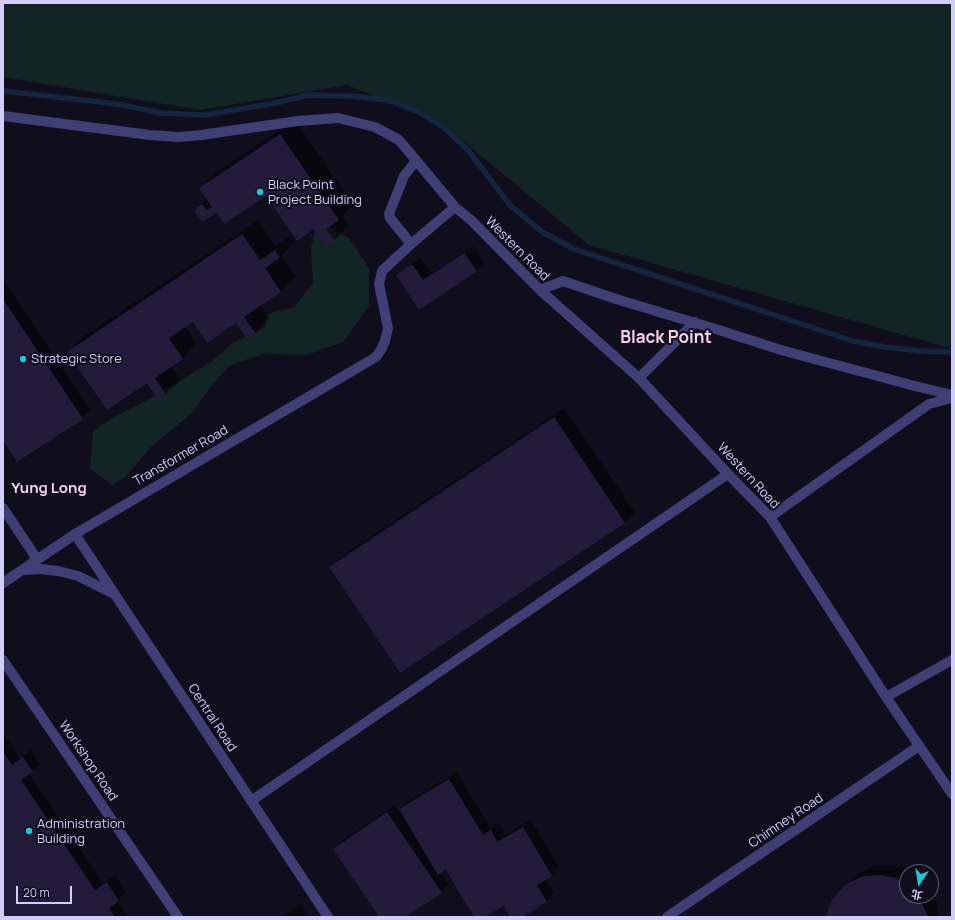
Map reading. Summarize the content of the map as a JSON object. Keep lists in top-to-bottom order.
{
  "streets": {
    "lane": [
      "Western Road",
      "Transformer Road",
      "Central Road",
      "Workshop Road",
      "Chimney Road"
    ]
  },
  "crossings": [
    ["Western Road", "Chimney Road"],
    ["Transformer Road", "Central Road"]
  ],
  "districts": ["Black Point", "Yung Long"],
  "places": ["Black Point Project Building", "Strategic Store", "Administration Building"],
  "scale_bar": "20 m",
  "north": "bottom"
}
